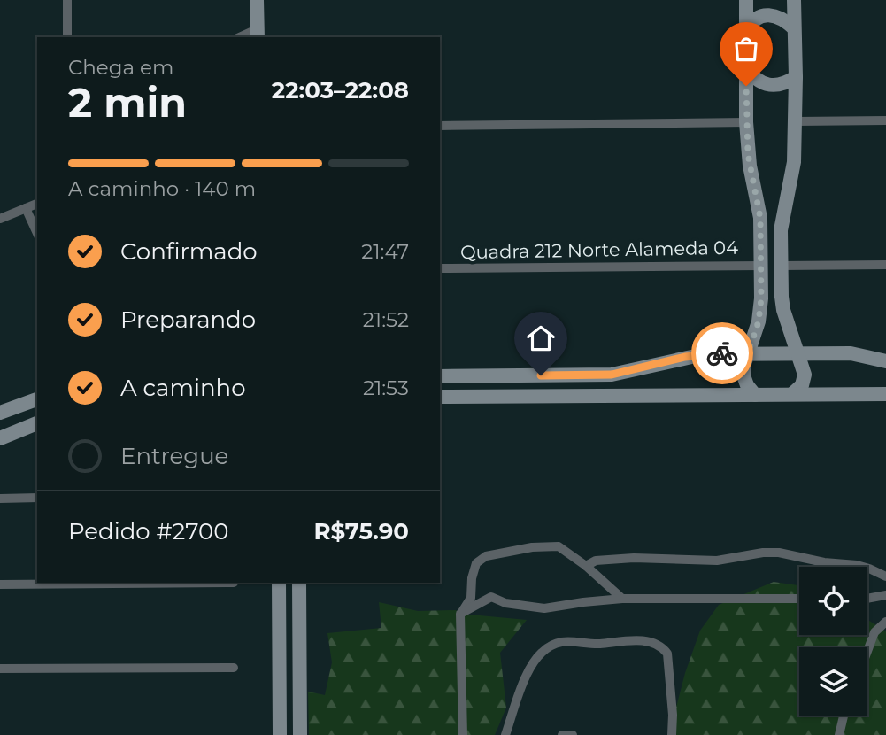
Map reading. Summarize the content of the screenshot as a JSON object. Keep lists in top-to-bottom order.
{
  "streets": {
    "street": ["Quadra 212 Norte Alameda 04"]
  },
  "page": {
    "heading": ["2 min", "Chega em", "22:03–22:08"],
    "panel": ["Pedido #2700", "R$75.90"],
    "bar": "A caminho · 140 m",
    "list": [
      ["Confirmado", "21:47"],
      ["Preparando", "21:52"],
      ["A caminho", "21:53"],
      "Entregue"
    ]
  }
}
